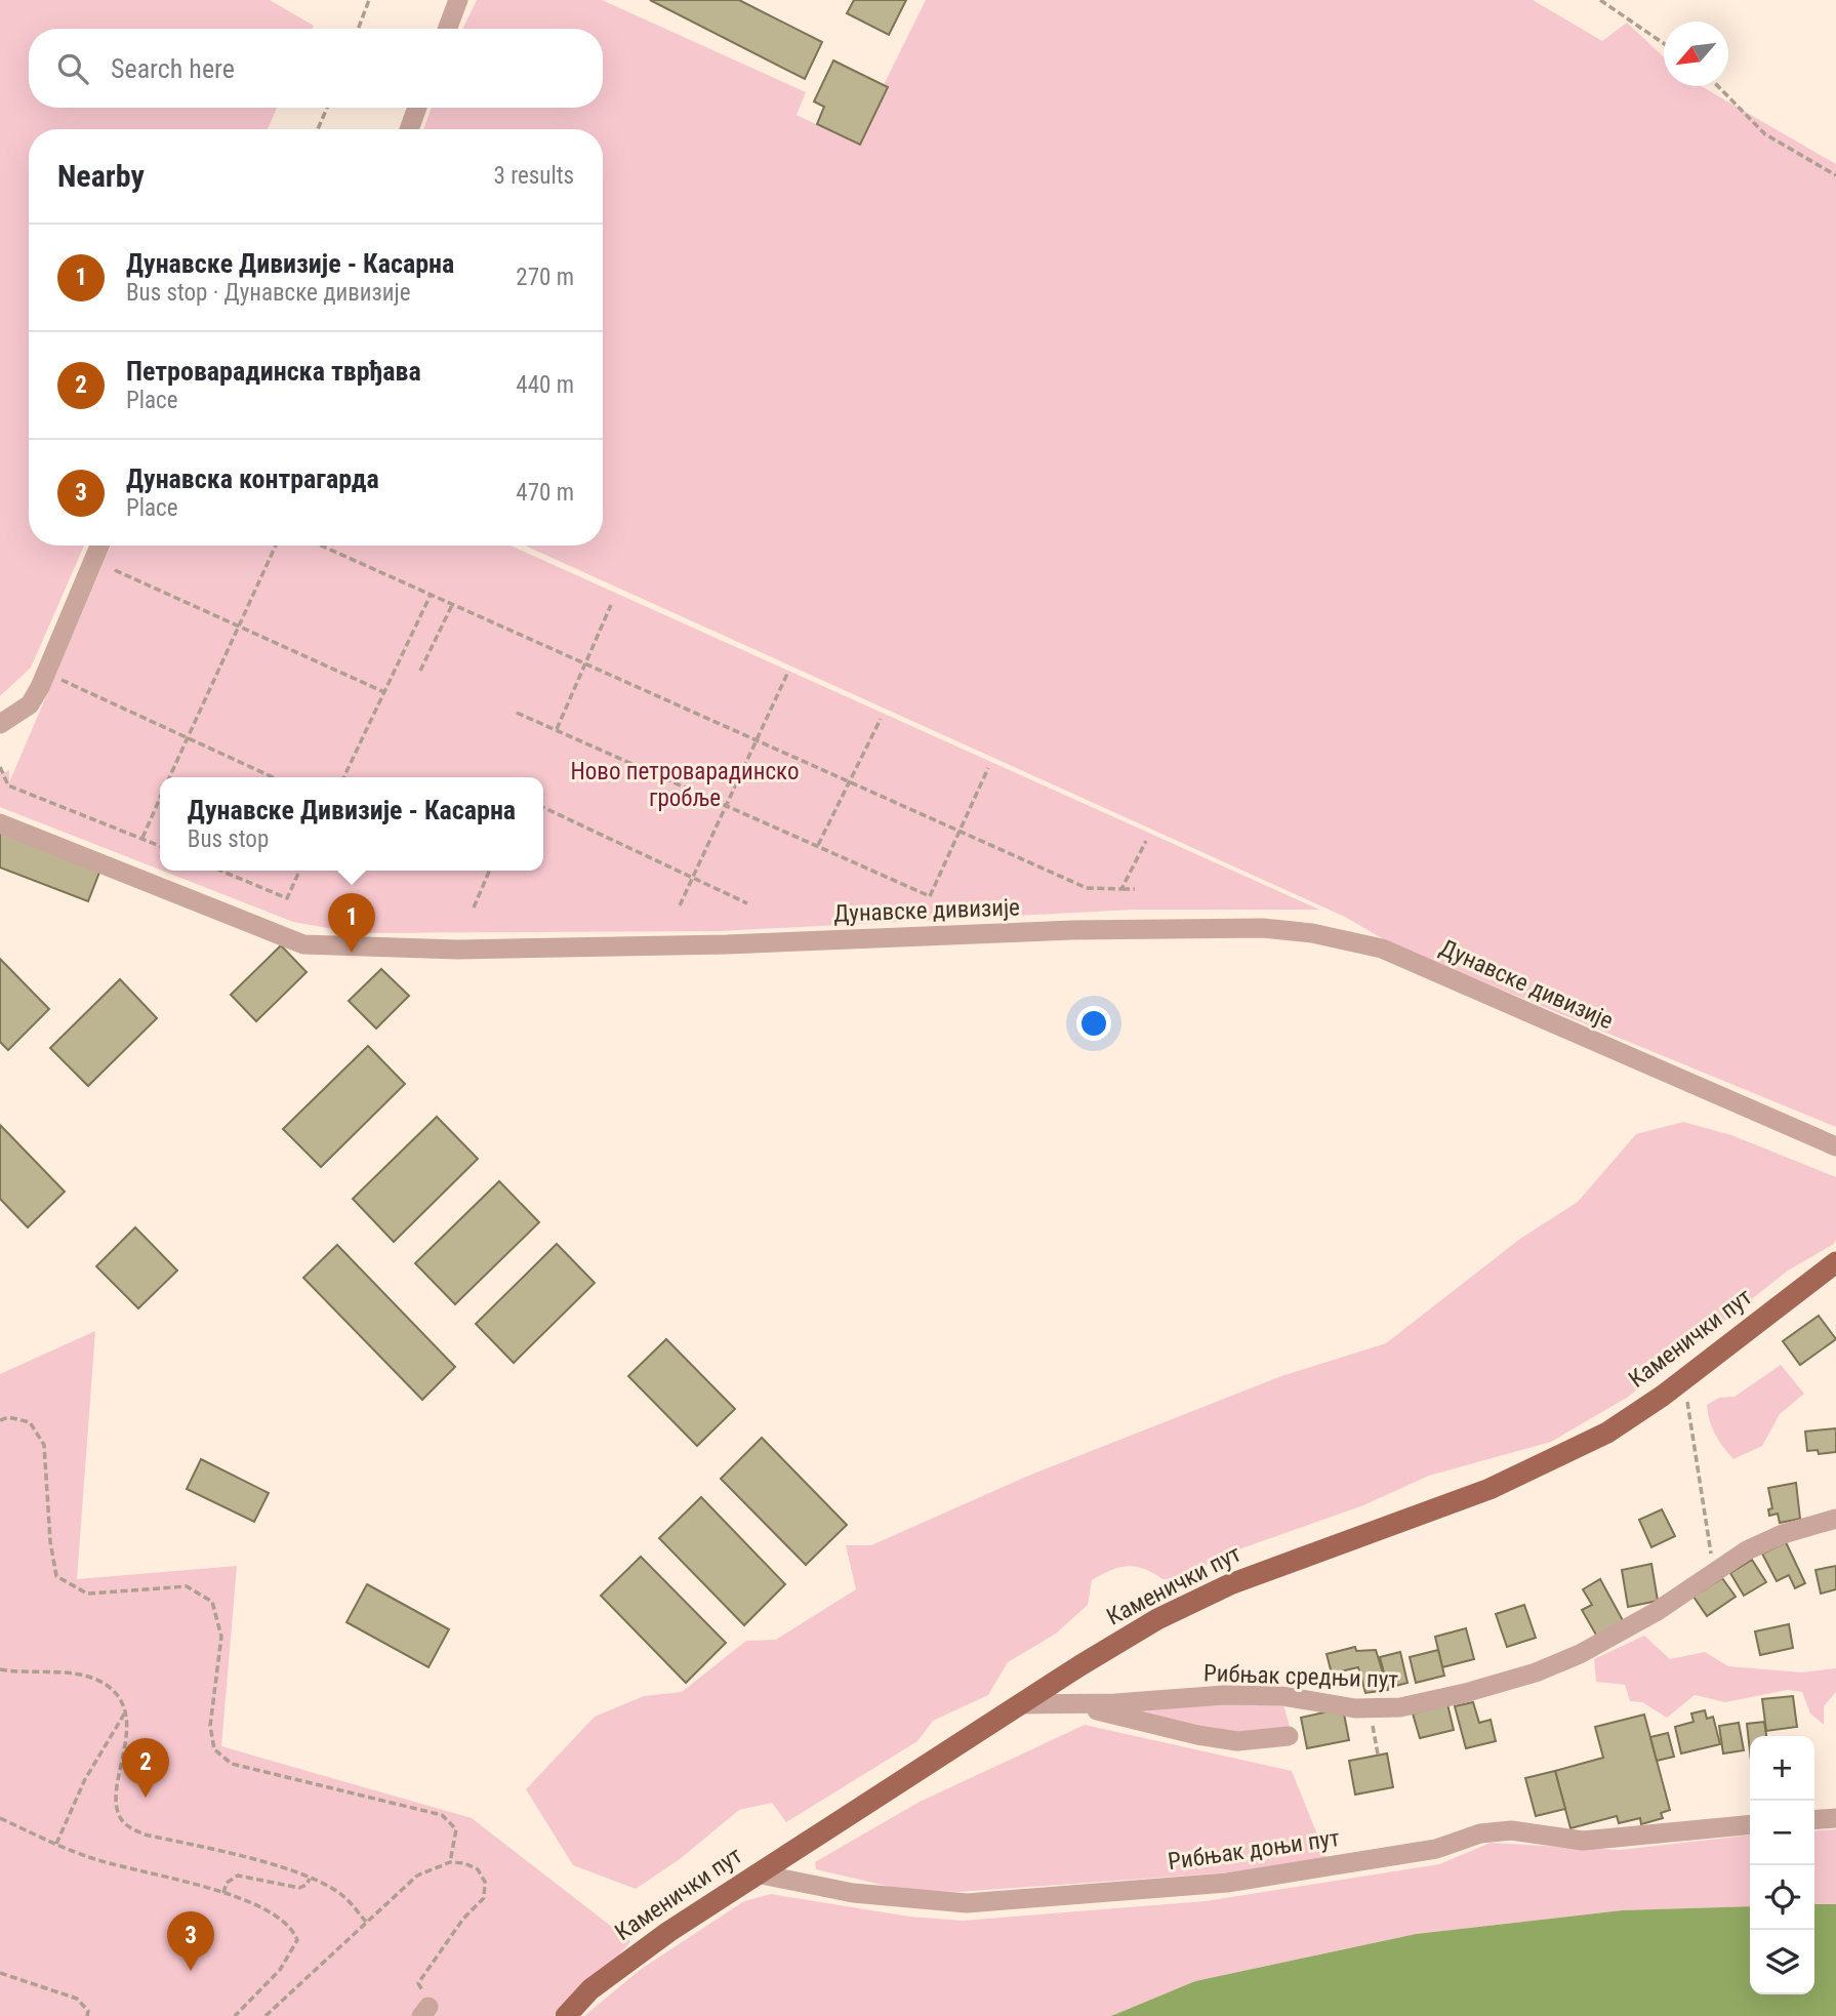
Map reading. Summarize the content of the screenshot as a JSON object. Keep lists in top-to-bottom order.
{
  "streets": {
    "main road": ["Каменички пут"],
    "street": ["Дунавске дивизије", "Рибњак средњи пут", "Рибњак доњи пут"]
  },
  "crossings": [
    ["Каменички пут", "Рибњак средњи пут"],
    ["Каменички пут", "Рибњак доњи пут"]
  ],
  "parks": ["Ново петроварадинско гробље"],
  "north": "bottom left",
  "page": {
    "search": "Search here",
    "heading": ["Nearby", "3 results"],
    "list": [
      {
        "mark": "1",
        "name": "Дунавске Дивизије - Касарна",
        "note": "Bus stop · Дунавске дивизије",
        "value": "270 m"
      },
      {
        "mark": "2",
        "name": "Петроварадинска тврђава",
        "note": "Place",
        "value": "440 m"
      },
      {
        "mark": "3",
        "name": "Дунавска контрагарда",
        "note": "Place",
        "value": "470 m"
      }
    ],
    "popup": ["Дунавске Дивизије - Касарна", "Bus stop"],
    "pins": ["1", "2", "3"],
    "map_buttons": ["+", "−"]
  }
}
